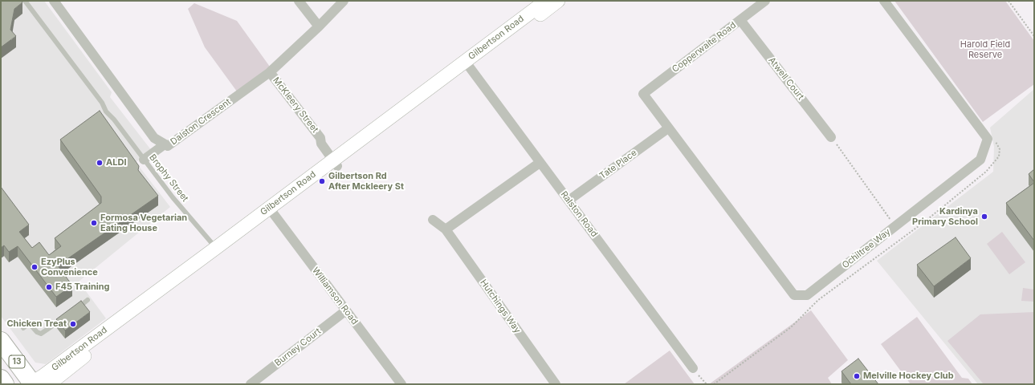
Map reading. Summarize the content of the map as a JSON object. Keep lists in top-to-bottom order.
{
  "streets": {
    "highway": ["13"],
    "street": [
      "Gilbertson Road",
      "Copperwaite Road",
      "Atwell Court",
      "McKleery Street",
      "Dalston Crescent",
      "Tate Place",
      "Ralston Road",
      "Ochiltree Way",
      "Williamson Road",
      "Hutchings Way",
      "Burney Court"
    ],
    "lane": ["Brophy Street"]
  },
  "crossings": [
    ["Gilbertson Road", "McKleery Street"],
    ["Gilbertson Road", "Brophy Street"],
    ["Gilbertson Road", "Ralston Road"],
    ["Gilbertson Road", "Williamson Road"],
    ["Gilbertson Road", "13"],
    ["Copperwaite Road", "Atwell Court"],
    ["Copperwaite Road", "Ochiltree Way"],
    ["McKleery Street", "Dalston Crescent"],
    ["Tate Place", "Ralston Road"],
    ["Tate Place", "Ochiltree Way"],
    ["Williamson Road", "Burney Court"]
  ],
  "parks": ["Harold Field Reserve"],
  "places": [
    "ALDI",
    "Gilbertson Rd After Mckleery St",
    "Kardinya Primary School",
    "Formosa Vegetarian Eating House",
    "EzyPlus Convenience",
    "F45 Training",
    "Chicken Treat",
    "Melville Hockey Club"
  ]
}
